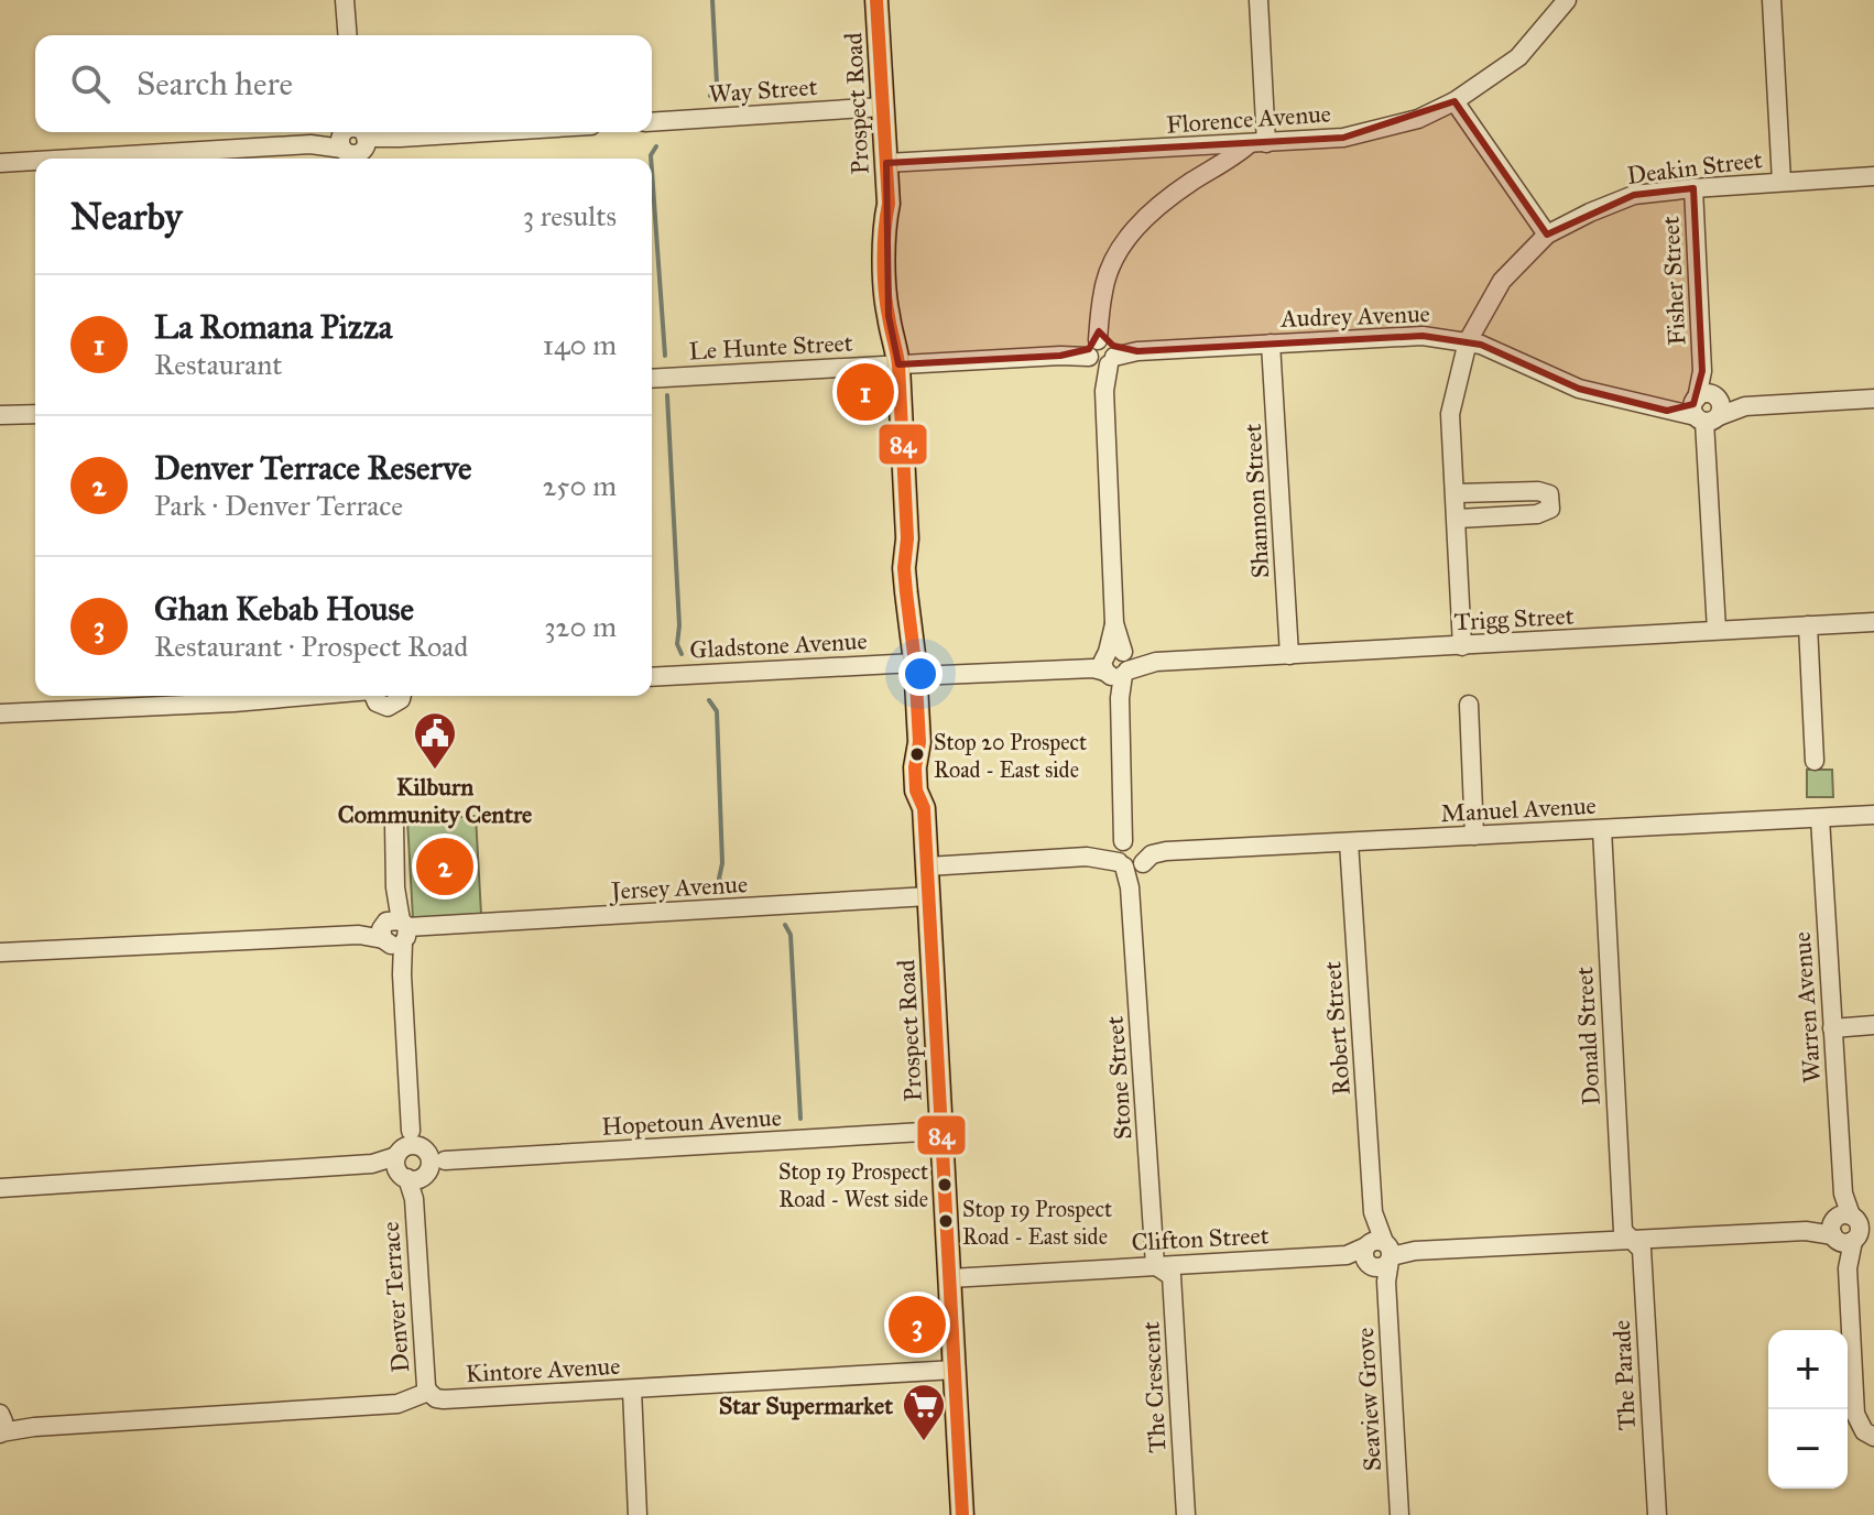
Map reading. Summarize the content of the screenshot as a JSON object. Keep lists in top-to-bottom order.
{
  "streets": {
    "main road": ["Prospect Road"],
    "street": [
      "Way Street",
      "Florence Avenue",
      "Deakin Street",
      "Fisher Street",
      "Audrey Avenue",
      "Le Hunte Street",
      "Shannon Street",
      "Trigg Street",
      "Gladstone Avenue",
      "Manuel Avenue",
      "Jersey Avenue",
      "Warren Avenue",
      "Robert Street",
      "Donald Street",
      "Stone Street",
      "Hopetoun Avenue",
      "Clifton Street",
      "Denver Terrace",
      "Kintore Avenue",
      "The Parade",
      "The Crescent",
      "Seaview Grove"
    ]
  },
  "crossings": [
    ["Way Street", "Prospect Road"],
    ["Prospect Road", "Florence Avenue"],
    ["Prospect Road", "Audrey Avenue"],
    ["Prospect Road", "Le Hunte Street"],
    ["Prospect Road", "Trigg Street"],
    ["Prospect Road", "Gladstone Avenue"],
    ["Prospect Road", "Manuel Avenue"],
    ["Prospect Road", "Jersey Avenue"],
    ["Prospect Road", "Hopetoun Avenue"],
    ["Prospect Road", "Clifton Street"],
    ["Prospect Road", "Kintore Avenue"],
    ["Florence Avenue", "Stone Street"],
    ["Deakin Street", "Fisher Street"],
    ["Deakin Street", "Audrey Avenue"],
    ["Deakin Street", "Trigg Street"],
    ["Fisher Street", "Audrey Avenue"],
    ["Fisher Street", "Trigg Street"],
    ["Audrey Avenue", "Le Hunte Street"],
    ["Audrey Avenue", "Shannon Street"],
    ["Audrey Avenue", "Stone Street"],
    ["Shannon Street", "Trigg Street"],
    ["Trigg Street", "Gladstone Avenue"],
    ["Trigg Street", "Stone Street"],
    ["Manuel Avenue", "Warren Avenue"],
    ["Manuel Avenue", "Robert Street"],
    ["Manuel Avenue", "Donald Street"],
    ["Manuel Avenue", "Stone Street"],
    ["Jersey Avenue", "Denver Terrace"],
    ["Warren Avenue", "Clifton Street"],
    ["Robert Street", "Clifton Street"],
    ["Robert Street", "Seaview Grove"],
    ["Donald Street", "Clifton Street"],
    ["Donald Street", "The Parade"],
    ["Stone Street", "Clifton Street"],
    ["Stone Street", "The Crescent"],
    ["Hopetoun Avenue", "Denver Terrace"],
    ["Clifton Street", "The Parade"],
    ["Clifton Street", "The Crescent"],
    ["Clifton Street", "Seaview Grove"],
    ["Denver Terrace", "Kintore Avenue"]
  ],
  "places": {
    "other": ["Stop 20 Prospect Road - East side", "Stop 19 Prospect Road - West side", "Stop 19 Prospect Road - East side"],
    "public building": ["Kilburn Community Centre"],
    "supermarket": ["Star Supermarket"]
  },
  "lines": ["transit line 84"],
  "page": {
    "search": "Search here",
    "heading": ["Nearby", "3 results"],
    "list": [
      {
        "mark": "1",
        "name": "La Romana Pizza",
        "note": "Restaurant",
        "value": "140 m"
      },
      {
        "mark": "2",
        "name": "Denver Terrace Reserve",
        "note": "Park · Denver Terrace",
        "value": "250 m"
      },
      {
        "mark": "3",
        "name": "Ghan Kebab House",
        "note": "Restaurant · Prospect Road",
        "value": "320 m"
      }
    ],
    "pins": ["1", "2", "3"],
    "map_buttons": ["+", "−"]
  }
}
